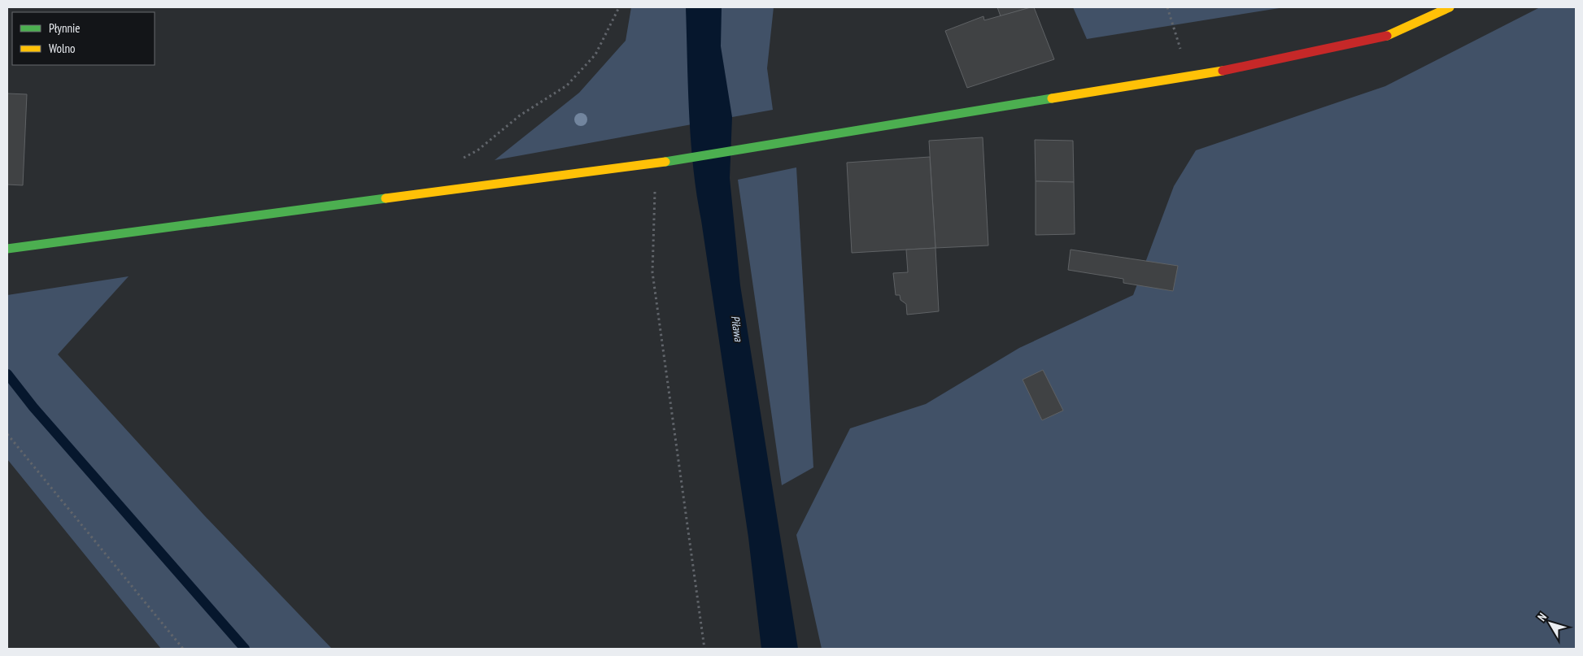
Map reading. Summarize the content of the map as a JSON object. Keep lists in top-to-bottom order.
{
  "water": ["Piława"],
  "legend": ["Płynnie", "Wolno"],
  "north": "top left"
}
